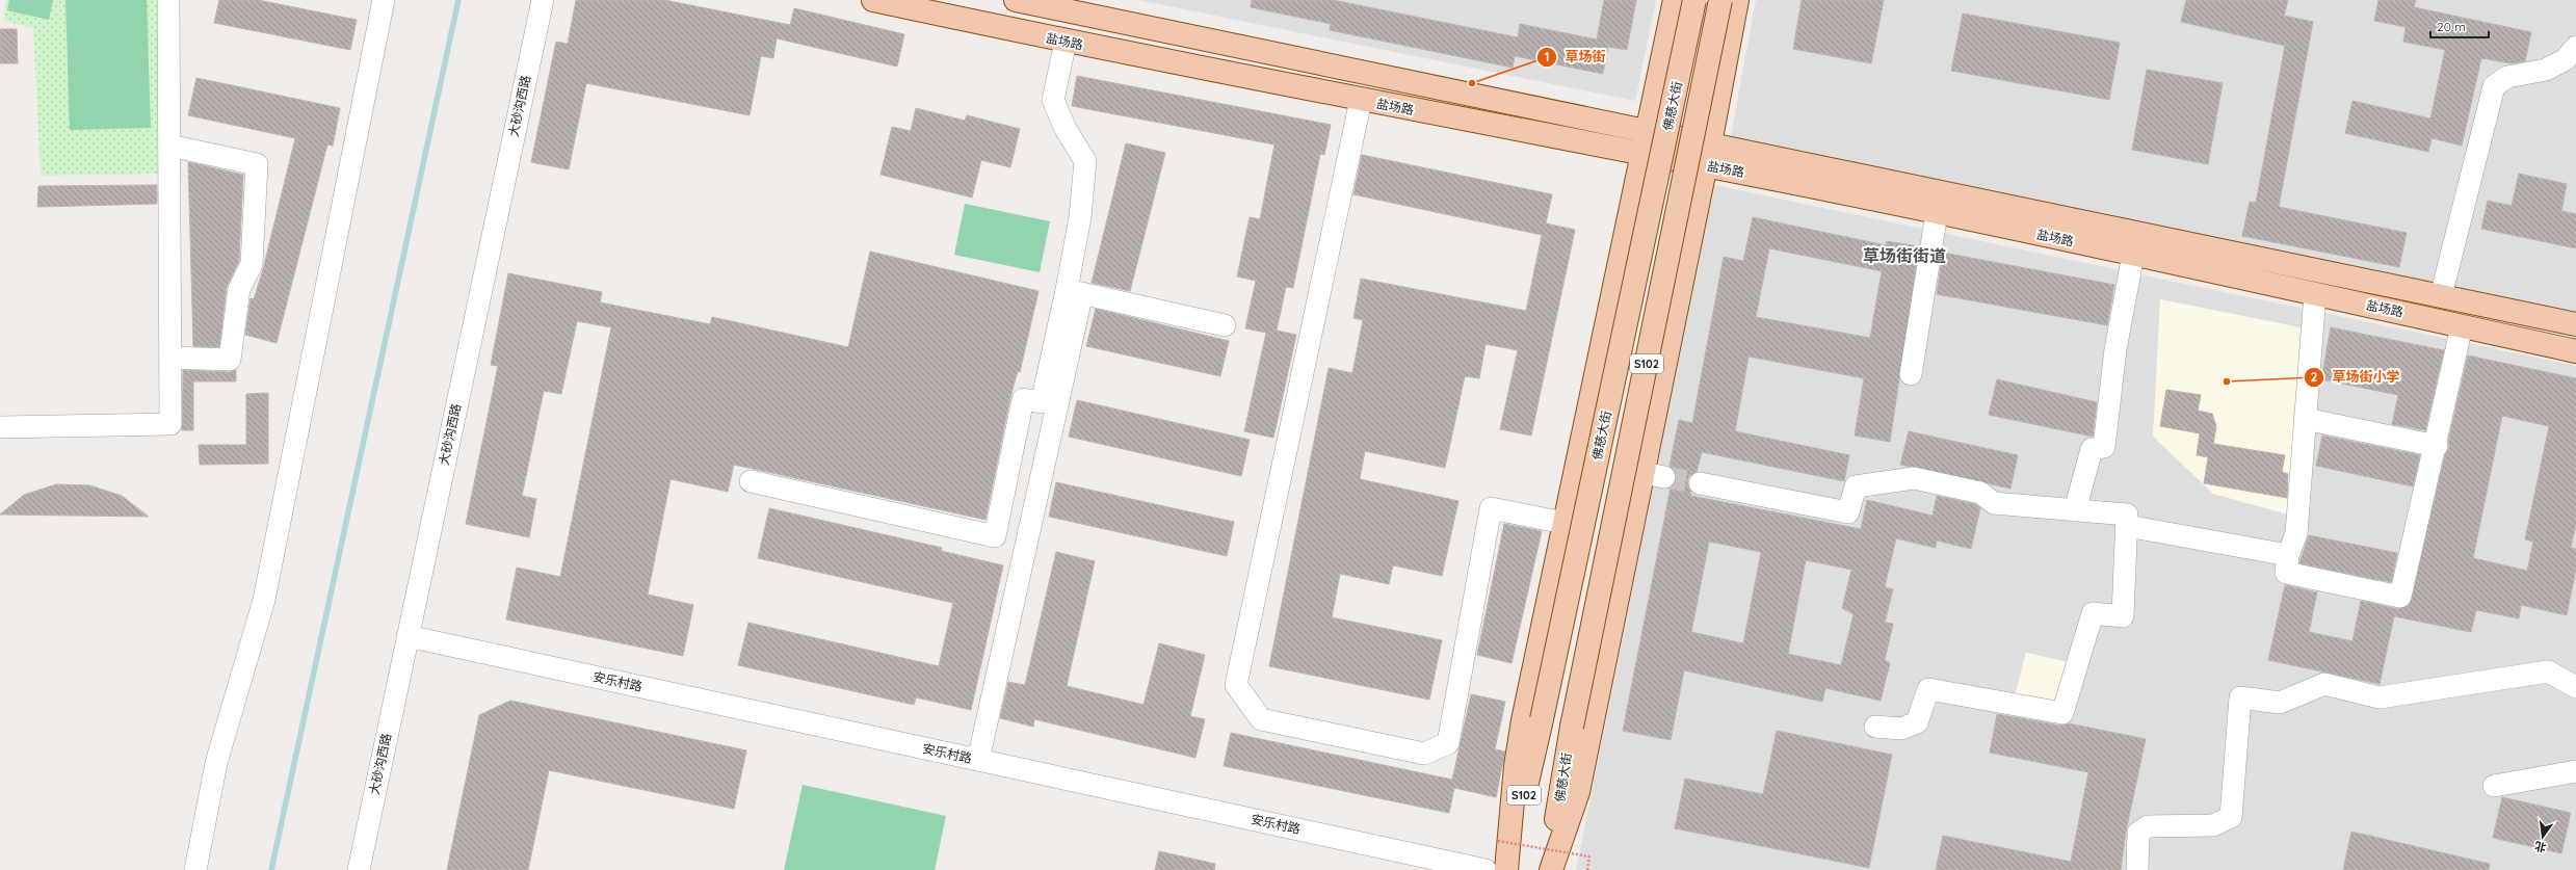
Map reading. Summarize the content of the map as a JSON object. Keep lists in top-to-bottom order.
{
  "streets": {
    "main road": ["盐场路", "佛慈大街", "S102"],
    "street": ["大砂沟西路", "安乐村路"]
  },
  "crossings": [
    ["大砂沟西路", "安乐村路"]
  ],
  "districts": ["草场街街道"],
  "places": ["草场街", "草场街小学"],
  "scale_bar": "20 m",
  "north": "bottom"
}
